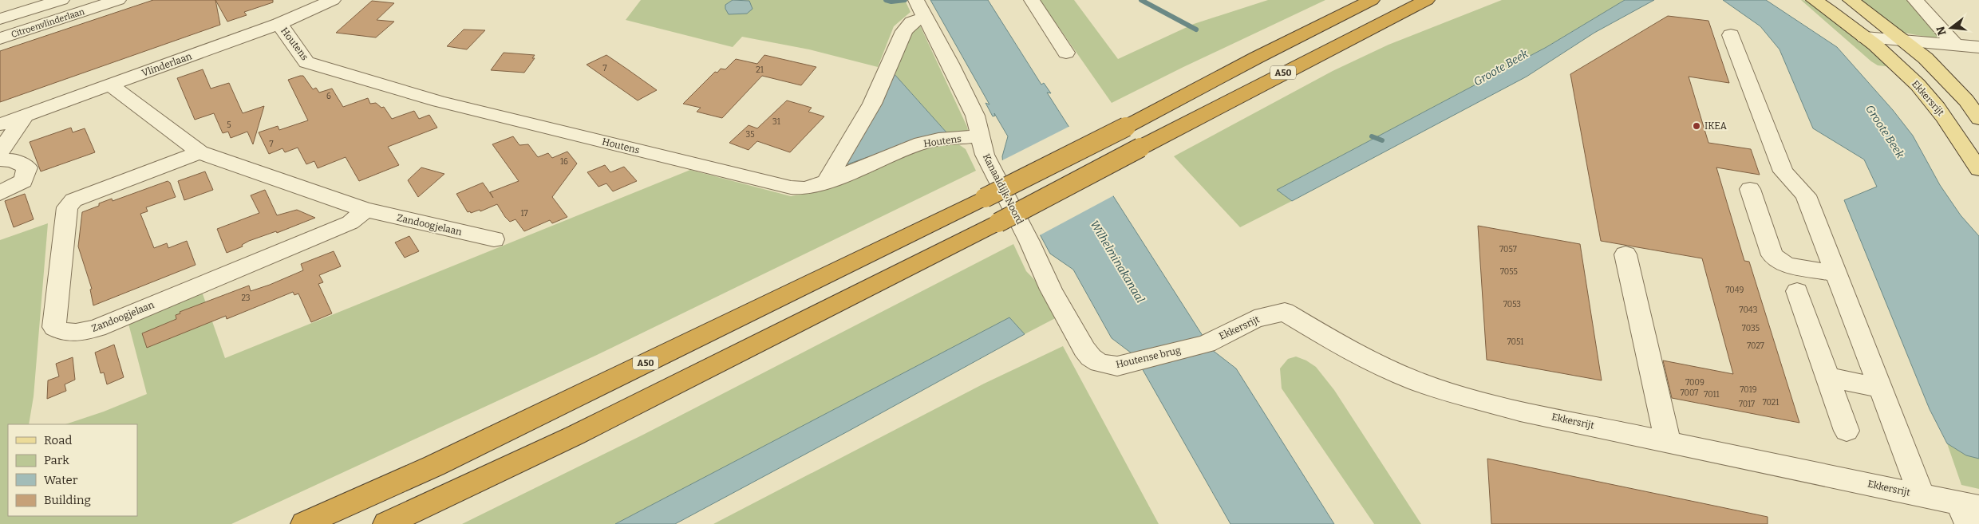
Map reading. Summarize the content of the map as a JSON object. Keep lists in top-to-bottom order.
{
  "streets": {
    "highway": ["A50"],
    "main road": ["Ekkersrijt"],
    "street": [
      "Citroenvlinderlaan",
      "Houtens",
      "Vlinderlaan",
      "Kanaaldijk Noord",
      "Zandoogjelaan",
      "Houtense brug"
    ]
  },
  "crossings": [
    ["Houtens", "Vlinderlaan"],
    ["Houtens", "Kanaaldijk Noord"],
    ["Vlinderlaan", "Zandoogjelaan"],
    ["Ekkersrijt", "Houtense brug"],
    ["Kanaaldijk Noord", "Houtense brug"]
  ],
  "water": ["Groote Beek", "Wilhelminakanaal"],
  "places": ["IKEA"],
  "house_numbers": [
    "7",
    "21",
    "6",
    "31",
    "5",
    "35",
    "7",
    "16",
    "17",
    "7057",
    "7055",
    "7049",
    "23",
    "7053",
    "7043",
    "7035",
    "7051",
    "7027",
    "7009",
    "7019",
    "7007",
    "7011",
    "7021",
    "7017"
  ],
  "legend": [
    "Road",
    "Park",
    "Water",
    "Building"
  ],
  "north": "left"
}
